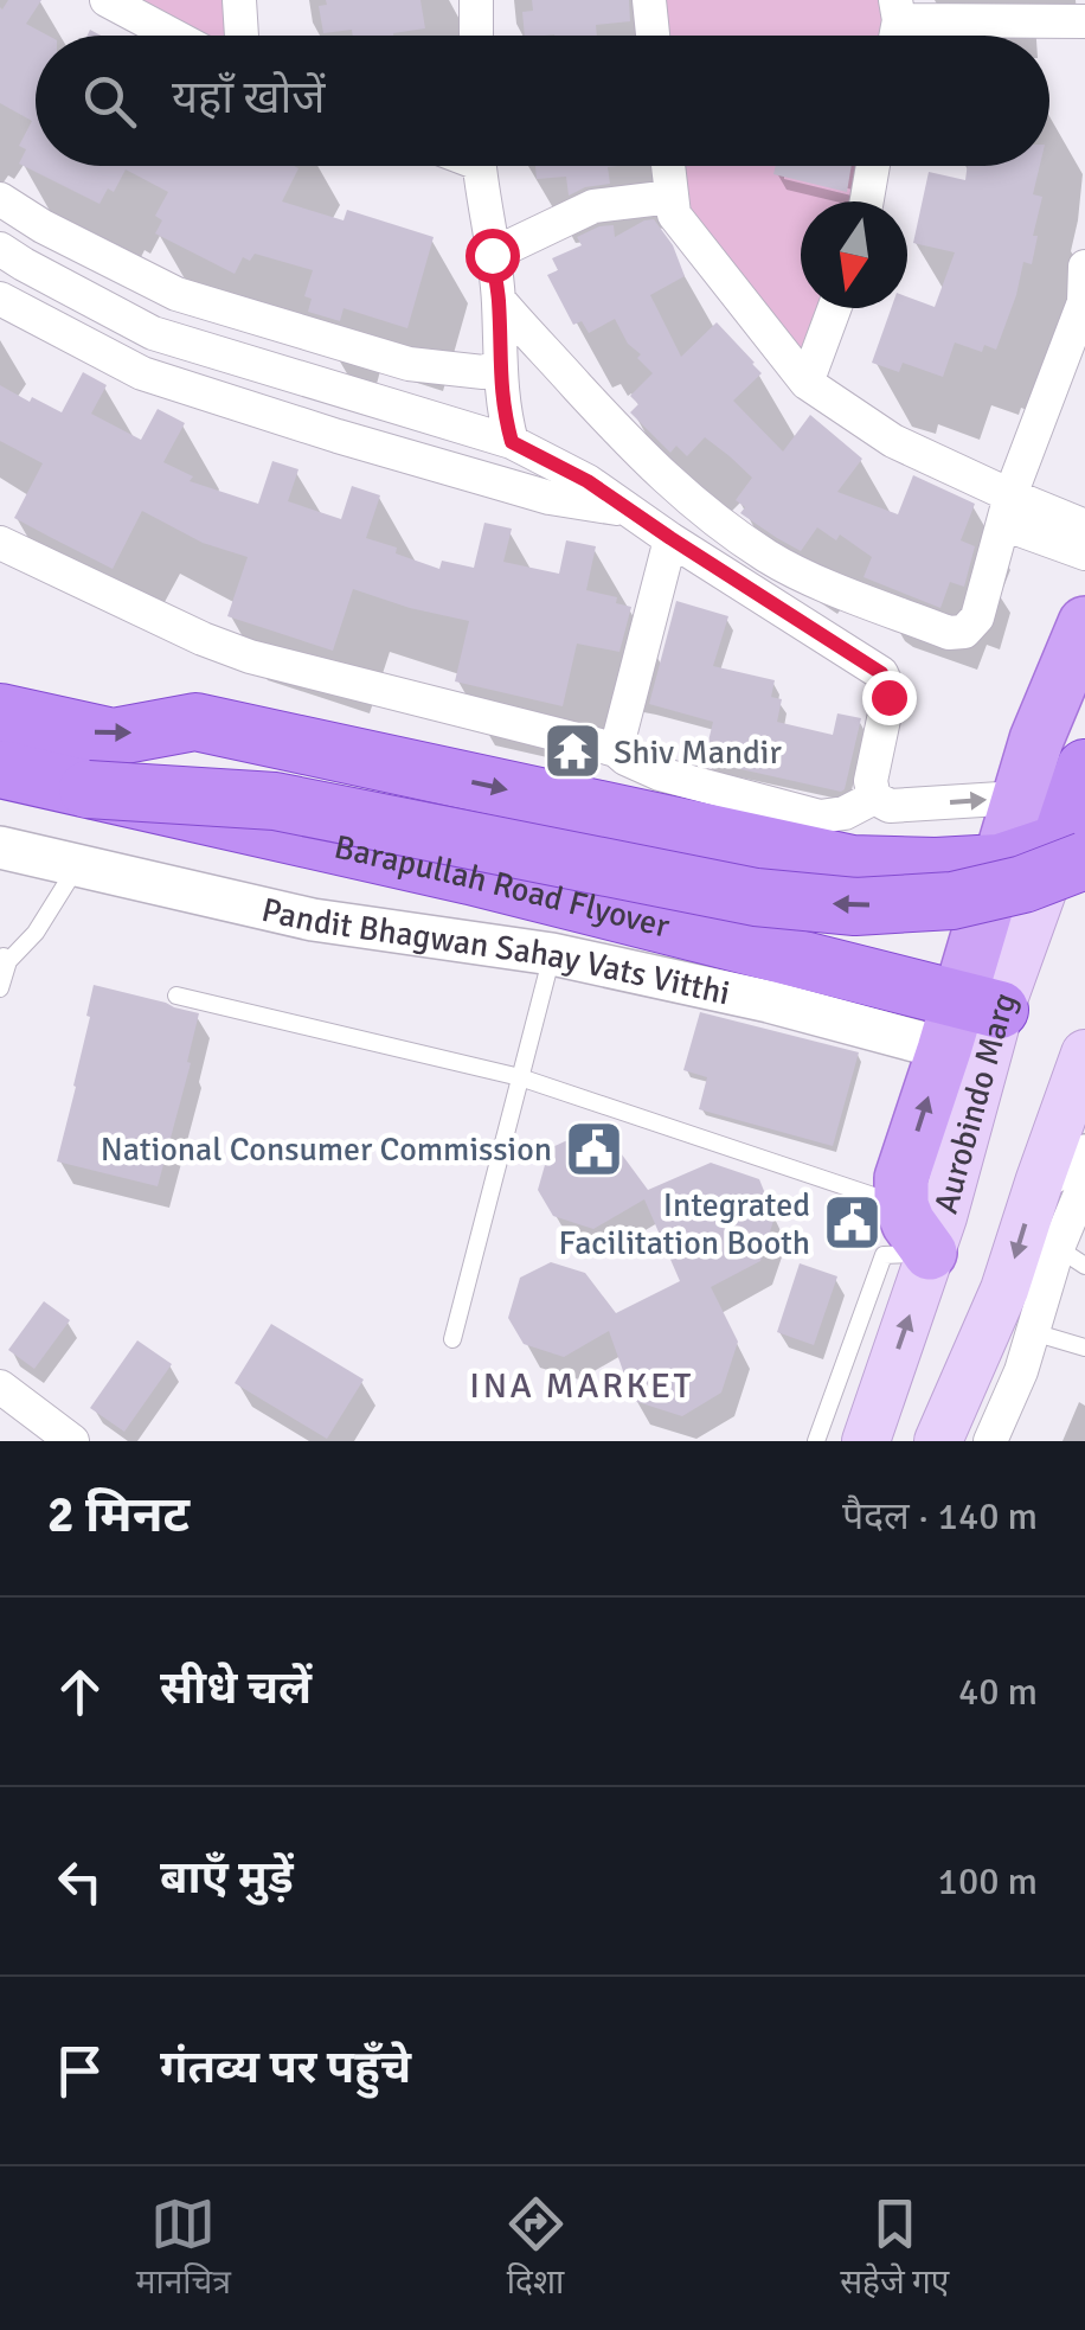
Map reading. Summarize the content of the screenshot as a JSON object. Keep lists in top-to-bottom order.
{
  "streets": {
    "highway": ["Barapullah Road Flyover", "Aurobindo Marg"],
    "street": ["Pandit Bhagwan Sahay Vats Vitthi"]
  },
  "crossings": [
    ["Barapullah Road Flyover", "Pandit Bhagwan Sahay Vats Vitthi"],
    ["Barapullah Road Flyover", "Aurobindo Marg"],
    ["Pandit Bhagwan Sahay Vats Vitthi", "Aurobindo Marg"]
  ],
  "districts": ["INA MARKET"],
  "places": {
    "temple": ["Shiv Mandir"],
    "public building": ["National Consumer Commission", "Integrated Facilitation Booth"]
  },
  "north": "bottom",
  "page": {
    "search": "यहाँ खोजें",
    "heading": ["2 मिनट", "पैदल · 140 m"],
    "list": [
      ["सीधे चलें", "40 m"],
      ["बाएँ मुड़ें", "100 m"],
      "गंतव्य पर पहुँचे"
    ],
    "nav": ["मानचित्र", "दिशा", "सहेजे गए"]
  }
}
